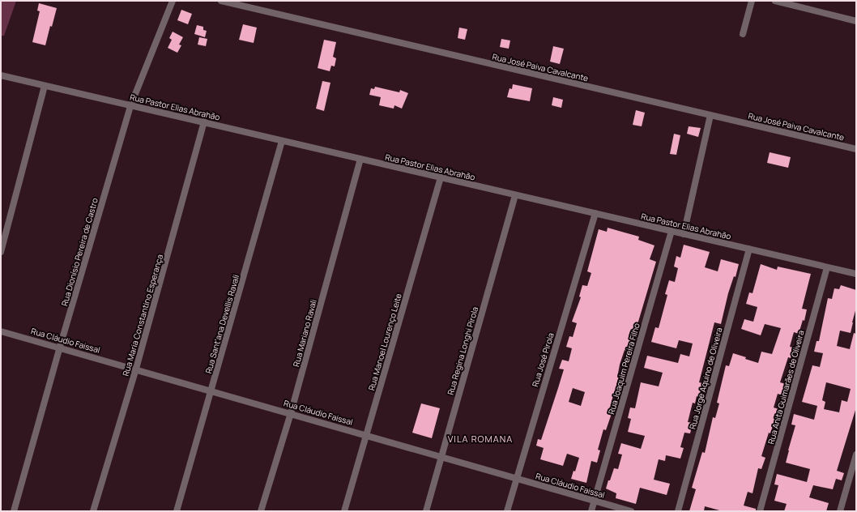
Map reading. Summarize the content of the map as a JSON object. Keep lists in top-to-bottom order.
{
  "streets": {
    "street": [
      "Rua José Paiva Cavalcante",
      "Rua Pastor Elias Abrahão",
      "Rua Dionísio Pereira de Castro",
      "Rua Maria Constantino Esperança",
      "Rua Sant'ana Devellis Ravali",
      "Rua Mariano Ravali",
      "Rua Cláudio Faissal",
      "Rua Manoel Lourenço Leite",
      "Rua Regina Longhi Pirola",
      "Rua José Pirola",
      "Rua Joaquim Pereira Filho",
      "Rua Jorge Aquino de Oliveira",
      "Rua Anita Guimarães de Oliveira"
    ]
  },
  "crossings": [
    ["Rua Pastor Elias Abrahão", "Rua Dionísio Pereira de Castro"],
    ["Rua Pastor Elias Abrahão", "Rua Maria Constantino Esperança"],
    ["Rua Pastor Elias Abrahão", "Rua Sant'ana Devellis Ravali"],
    ["Rua Pastor Elias Abrahão", "Rua Mariano Ravali"],
    ["Rua Pastor Elias Abrahão", "Rua Manoel Lourenço Leite"],
    ["Rua Pastor Elias Abrahão", "Rua Regina Longhi Pirola"],
    ["Rua Pastor Elias Abrahão", "Rua José Pirola"],
    ["Rua Pastor Elias Abrahão", "Rua Joaquim Pereira Filho"],
    ["Rua Pastor Elias Abrahão", "Rua Jorge Aquino de Oliveira"],
    ["Rua Pastor Elias Abrahão", "Rua Anita Guimarães de Oliveira"],
    ["Rua Dionísio Pereira de Castro", "Rua Cláudio Faissal"],
    ["Rua Maria Constantino Esperança", "Rua Cláudio Faissal"],
    ["Rua Sant'ana Devellis Ravali", "Rua Cláudio Faissal"],
    ["Rua Mariano Ravali", "Rua Cláudio Faissal"],
    ["Rua Cláudio Faissal", "Rua Manoel Lourenço Leite"],
    ["Rua Cláudio Faissal", "Rua Regina Longhi Pirola"],
    ["Rua Cláudio Faissal", "Rua José Pirola"],
    ["Rua Cláudio Faissal", "Rua Joaquim Pereira Filho"]
  ],
  "districts": ["VILA ROMANA"]
}
